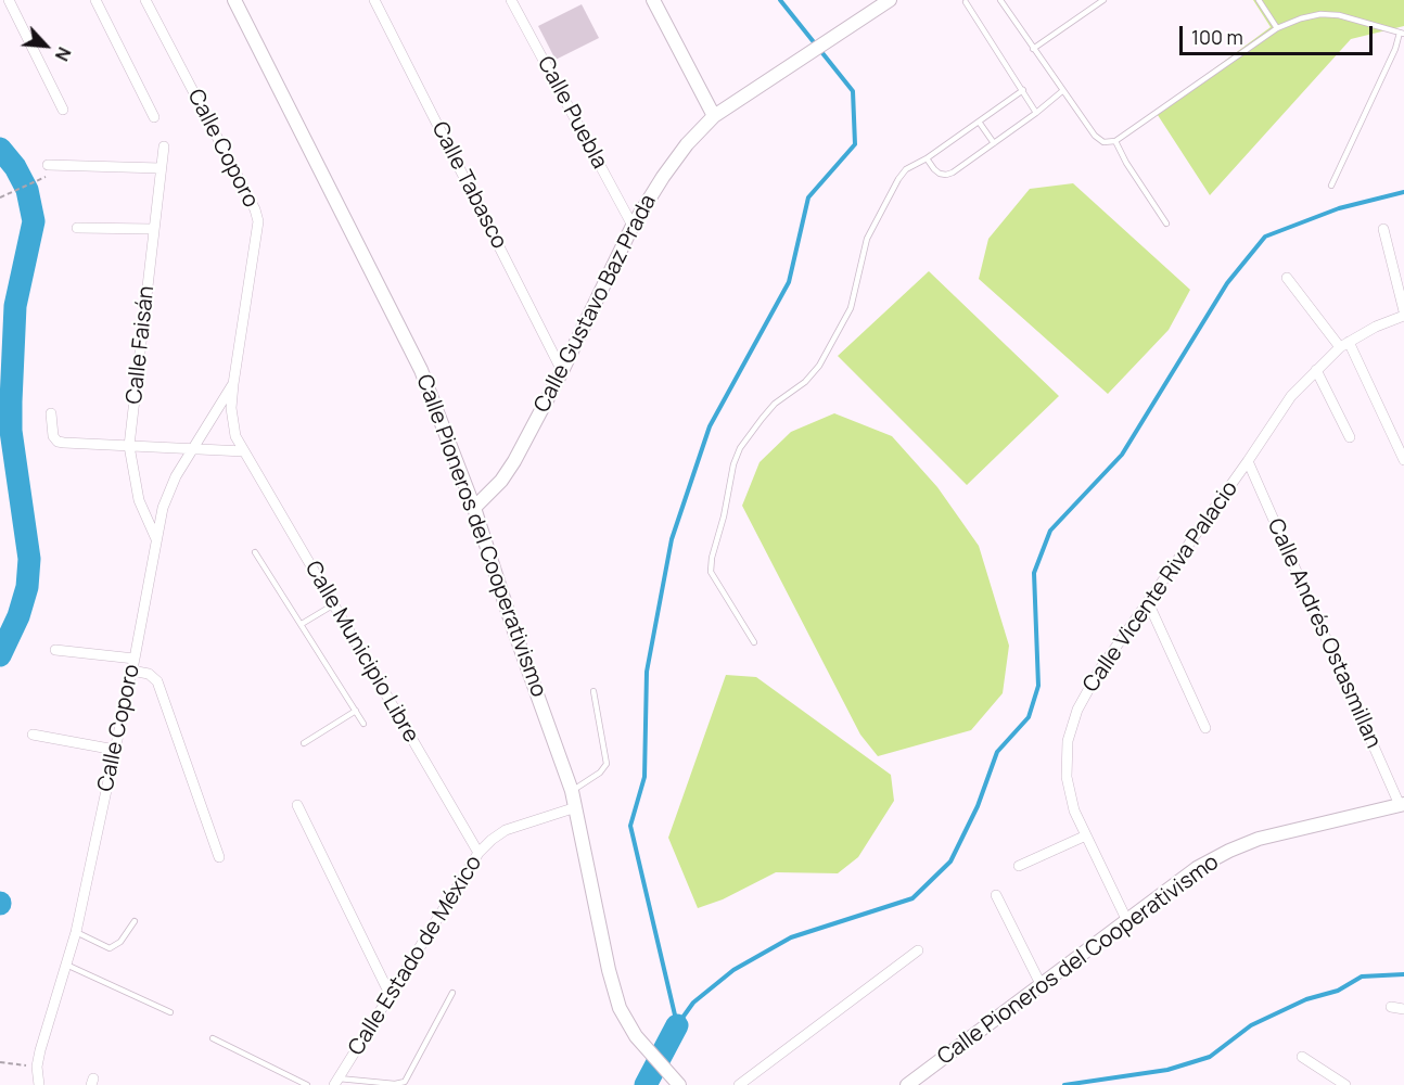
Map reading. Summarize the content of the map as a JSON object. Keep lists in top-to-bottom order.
{
  "streets": {
    "street": [
      "Calle Puebla",
      "Calle Coporo",
      "Calle Tabasco",
      "Calle Gustavo Baz Prada",
      "Calle Faisán",
      "Calle Pioneros del Cooperativismo",
      "Calle Vicente Riva Palacio",
      "Calle Andrés Ostasmillan",
      "Calle Municipio Libre",
      "Calle Estado de México"
    ]
  },
  "crossings": [
    ["Calle Puebla", "Calle Gustavo Baz Prada"],
    ["Calle Coporo", "Calle Faisán"],
    ["Calle Coporo", "Calle Municipio Libre"],
    ["Calle Tabasco", "Calle Gustavo Baz Prada"],
    ["Calle Gustavo Baz Prada", "Calle Pioneros del Cooperativismo"],
    ["Calle Pioneros del Cooperativismo", "Calle Vicente Riva Palacio"],
    ["Calle Pioneros del Cooperativismo", "Calle Andrés Ostasmillan"],
    ["Calle Pioneros del Cooperativismo", "Calle Estado de México"],
    ["Calle Vicente Riva Palacio", "Calle Andrés Ostasmillan"],
    ["Calle Municipio Libre", "Calle Estado de México"]
  ],
  "scale_bar": "100 m",
  "north": "bottom right"
}
